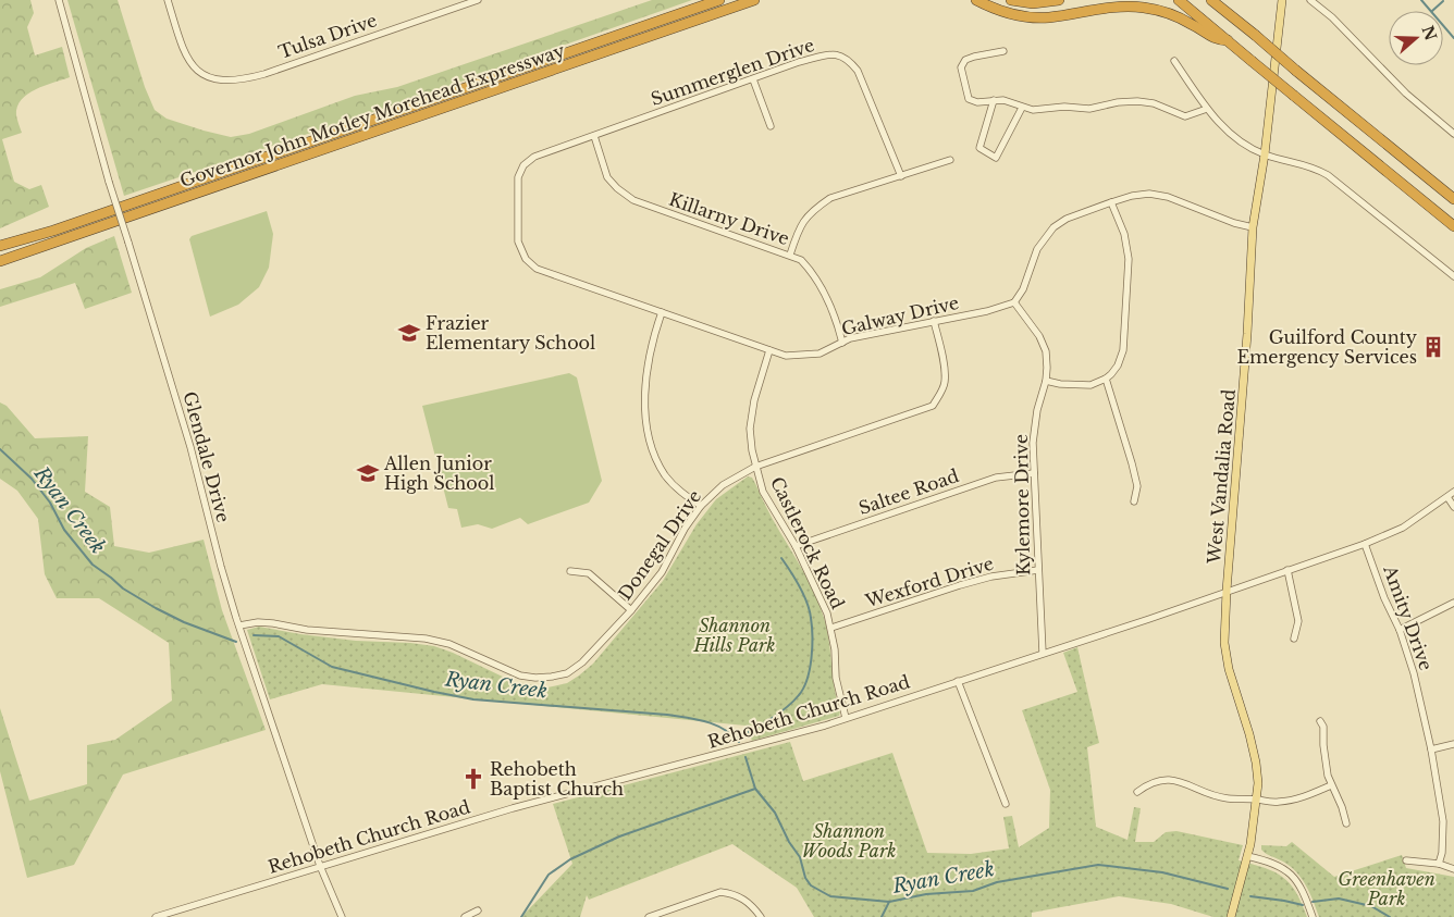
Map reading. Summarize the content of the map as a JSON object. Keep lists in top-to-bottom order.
{
  "streets": {
    "highway": ["Governor John Motley Morehead Expressway"],
    "main road": ["West Vandalia Road"],
    "street": [
      "Tulsa Drive",
      "Summerglen Drive",
      "Killarny Drive",
      "Galway Drive",
      "Glendale Drive",
      "Saltee Road",
      "Kylemore Drive",
      "Castlerock Road",
      "Donegal Drive",
      "Wexford Drive",
      "Amity Drive",
      "Rehobeth Church Road"
    ]
  },
  "crossings": [
    ["Summerglen Drive", "Killarny Drive"],
    ["Summerglen Drive", "Galway Drive"],
    ["Killarny Drive", "Galway Drive"],
    ["Galway Drive", "Kylemore Drive"],
    ["Galway Drive", "Castlerock Road"],
    ["Galway Drive", "Donegal Drive"],
    ["Glendale Drive", "Donegal Drive"],
    ["Glendale Drive", "Rehobeth Church Road"],
    ["West Vandalia Road", "Rehobeth Church Road"],
    ["Saltee Road", "Kylemore Drive"],
    ["Saltee Road", "Castlerock Road"],
    ["Kylemore Drive", "Wexford Drive"],
    ["Kylemore Drive", "Rehobeth Church Road"],
    ["Castlerock Road", "Donegal Drive"],
    ["Castlerock Road", "Wexford Drive"],
    ["Castlerock Road", "Rehobeth Church Road"],
    ["Amity Drive", "Rehobeth Church Road"]
  ],
  "water": ["Ryan Creek"],
  "parks": ["Shannon Hills Park", "Shannon Woods Park", "Greenhaven Park"],
  "places": {
    "school or university": ["Frazier Elementary School", "Allen Junior High School"],
    "building": ["Guilford County Emergency Services"],
    "church": ["Rehobeth Baptist Church"]
  },
  "north": "right"
}
